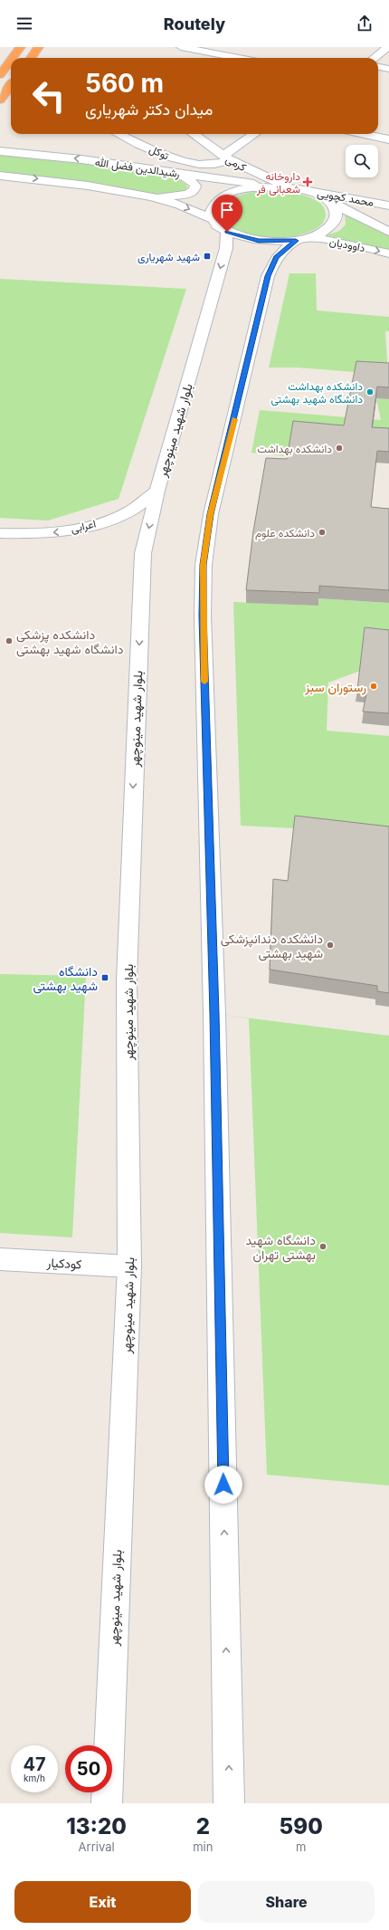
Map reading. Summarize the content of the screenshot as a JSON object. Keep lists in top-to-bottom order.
{
  "streets": {
    "main road": [
      "توکل",
      "کرمی",
      "رشیدالدین فضل الله",
      "محمد کچویی",
      "داوودیان",
      "بلوار شهید مینوچهر",
      "اعرابی",
      "کودکیار"
    ]
  },
  "crossings": [
    ["توکل", "کرمی"],
    ["رشیدالدین فضل الله", "داوودیان"],
    ["رشیدالدین فضل الله", "بلوار شهید مینوچهر"],
    ["محمد کچویی", "داوودیان"],
    ["داوودیان", "بلوار شهید مینوچهر"],
    ["بلوار شهید مینوچهر", "اعرابی"],
    ["بلوار شهید مینوچهر", "کودکیار"]
  ],
  "one_way": ["اعرابی"],
  "places": {
    "health": ["داروخانه شعبانی فر"],
    "transit": ["شهید شهریاری", "دانشگاه شهید بهشتی"],
    "other": [
      "دانشکده بهداشت دانشگاه شهید بهشتی",
      "دانشکده بهداشت",
      "دانشکده علوم",
      "دانشکده پزشکی دانشگاه شهید بهشتی",
      "رستوران سبز",
      "دانشکده دندانپزشکی شهید بهشتی",
      "دانشگاه شهید بهشتی تهران"
    ]
  },
  "page": {
    "header": "Routely",
    "turn": ["560 m", "میدان دکتر شهریاری"],
    "speed": "47 km/h",
    "limit": "50",
    "eta": [
      "13:20",
      "Arrival",
      "2",
      "min",
      "590",
      "m"
    ],
    "buttons": ["Exit", "Share"]
  }
}
